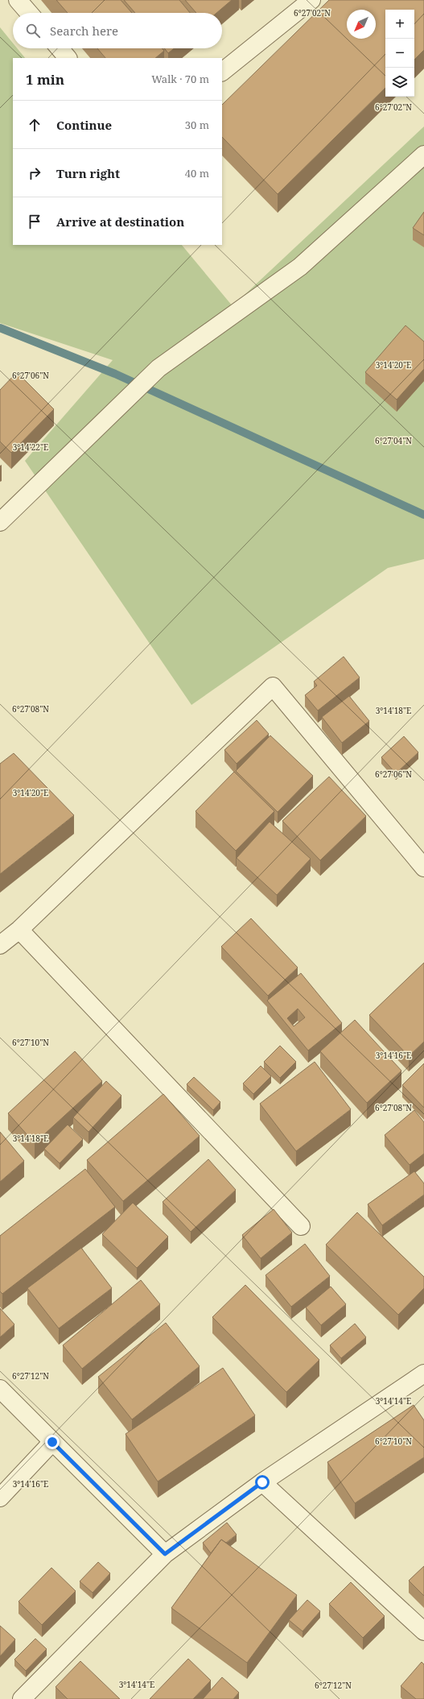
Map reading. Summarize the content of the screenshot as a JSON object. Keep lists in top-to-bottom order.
{
  "north": "bottom left",
  "page": {
    "map_buttons": ["+", "−"],
    "search": "Search here",
    "heading": ["1 min", "Walk · 70 m"],
    "list": [
      ["Continue", "30 m"],
      ["Turn right", "40 m"],
      "Arrive at destination"
    ]
  },
  "coordinates": [
    "6°27'02\"N",
    "3°14'20\"E",
    "6°27'06\"N",
    "6°27'04\"N",
    "3°14'22\"E",
    "6°27'08\"N",
    "3°14'18\"E",
    "6°27'10\"N",
    "3°14'16\"E",
    "6°27'12\"N",
    "3°14'14\"E"
  ]
}
